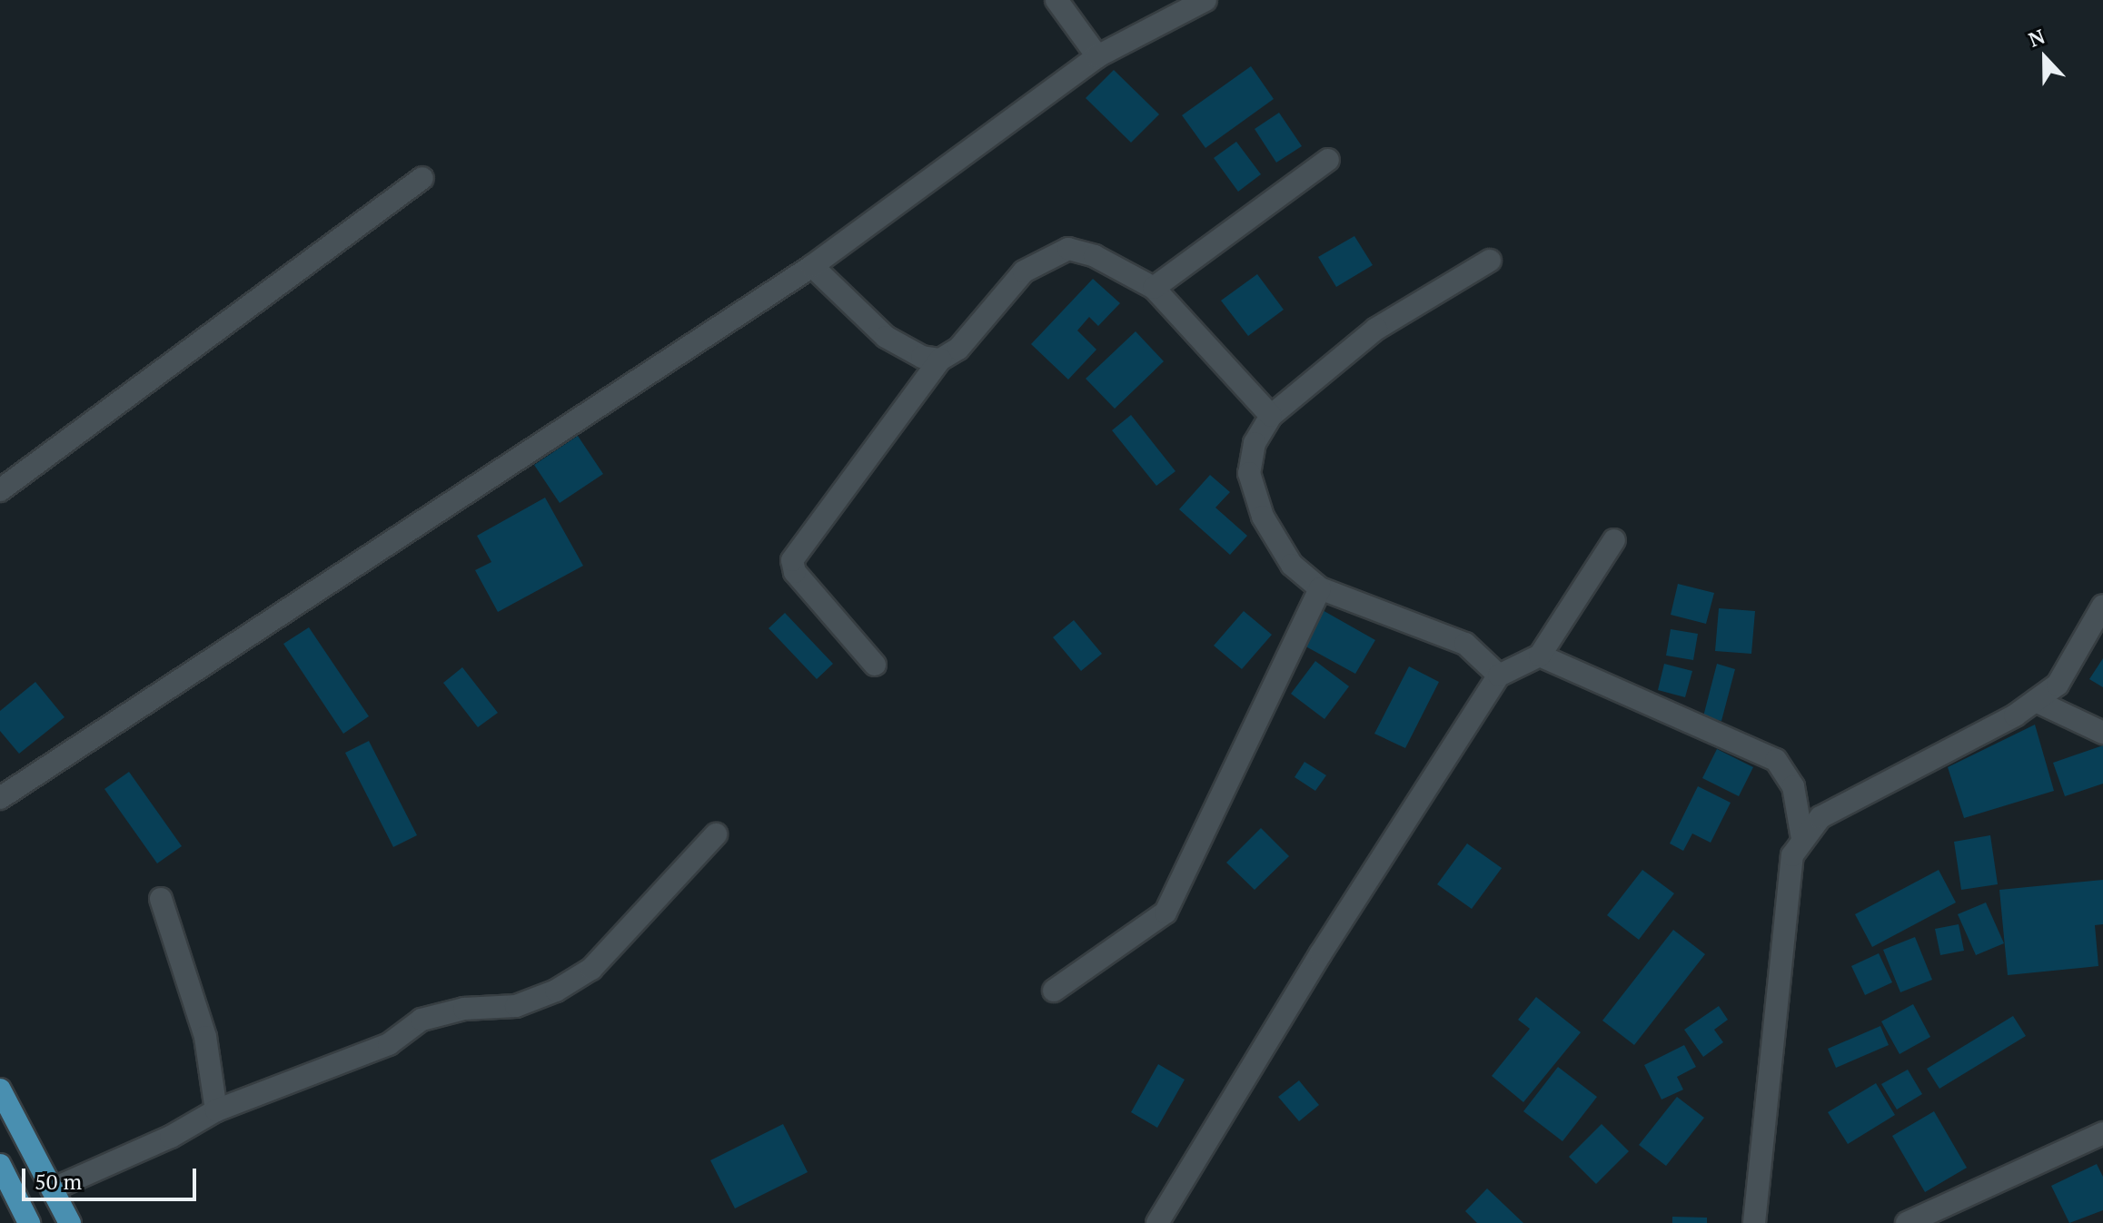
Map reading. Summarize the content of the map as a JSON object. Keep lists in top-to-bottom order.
{
  "scale_bar": "50 m",
  "north": "top"
}
